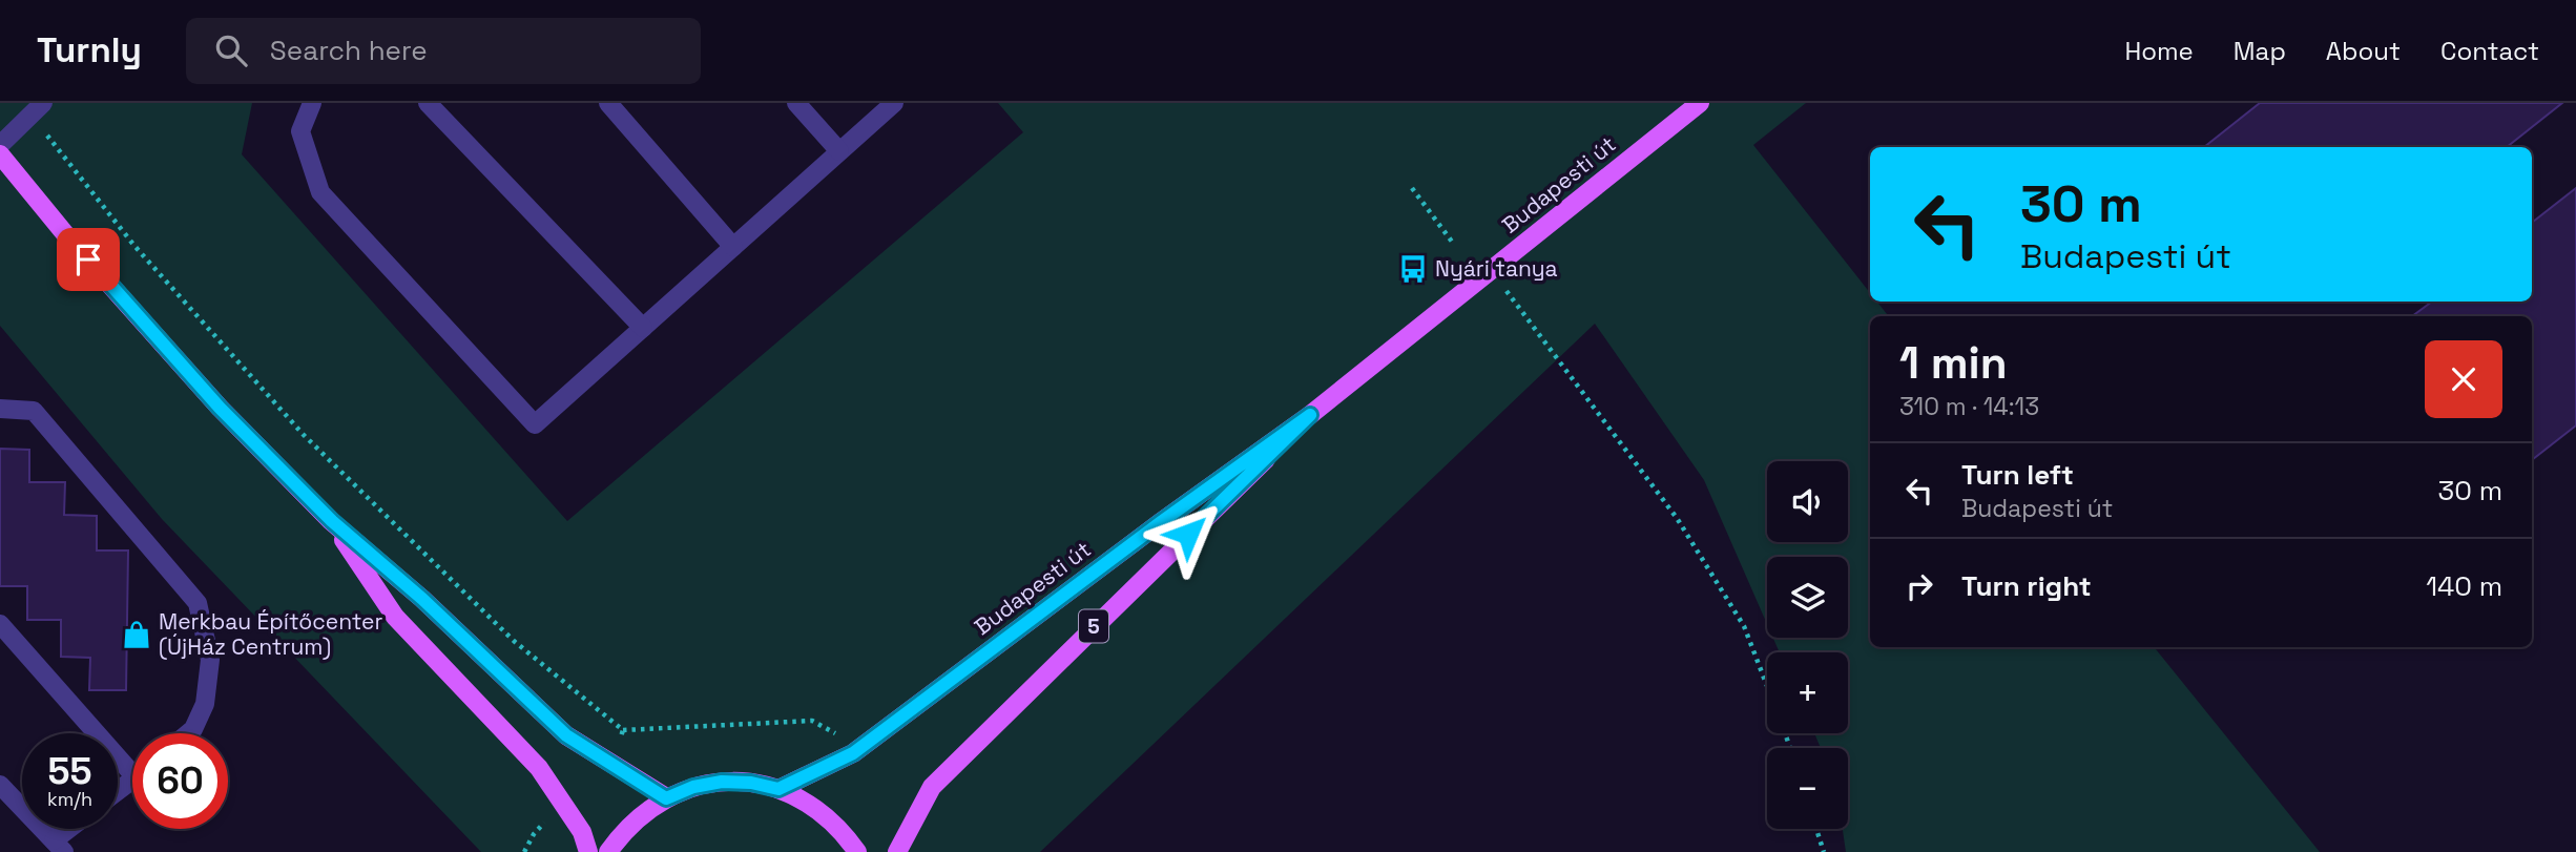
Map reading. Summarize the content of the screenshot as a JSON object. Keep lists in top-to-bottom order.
{
  "streets": {
    "main road": ["Budapesti út", "5"]
  },
  "places": {
    "bus stop": ["Nyári tanya"],
    "shop": ["Merkbau Építőcenter (ÚjHáz Centrum)"]
  },
  "page": {
    "header": "Turnly",
    "search": "Search here",
    "nav": [
      "Home",
      "Map",
      "About",
      "Contact"
    ],
    "turn": ["30 m", "Budapesti út"],
    "heading": ["1 min", "310 m · 14:13"],
    "list": [
      {
        "name": "Turn left",
        "note": "Budapesti út",
        "value": "30 m"
      },
      {
        "name": "Turn right",
        "value": "140 m"
      }
    ],
    "map_buttons": ["+", "−"],
    "speed": "55 km/h",
    "limit": "60"
  }
}
